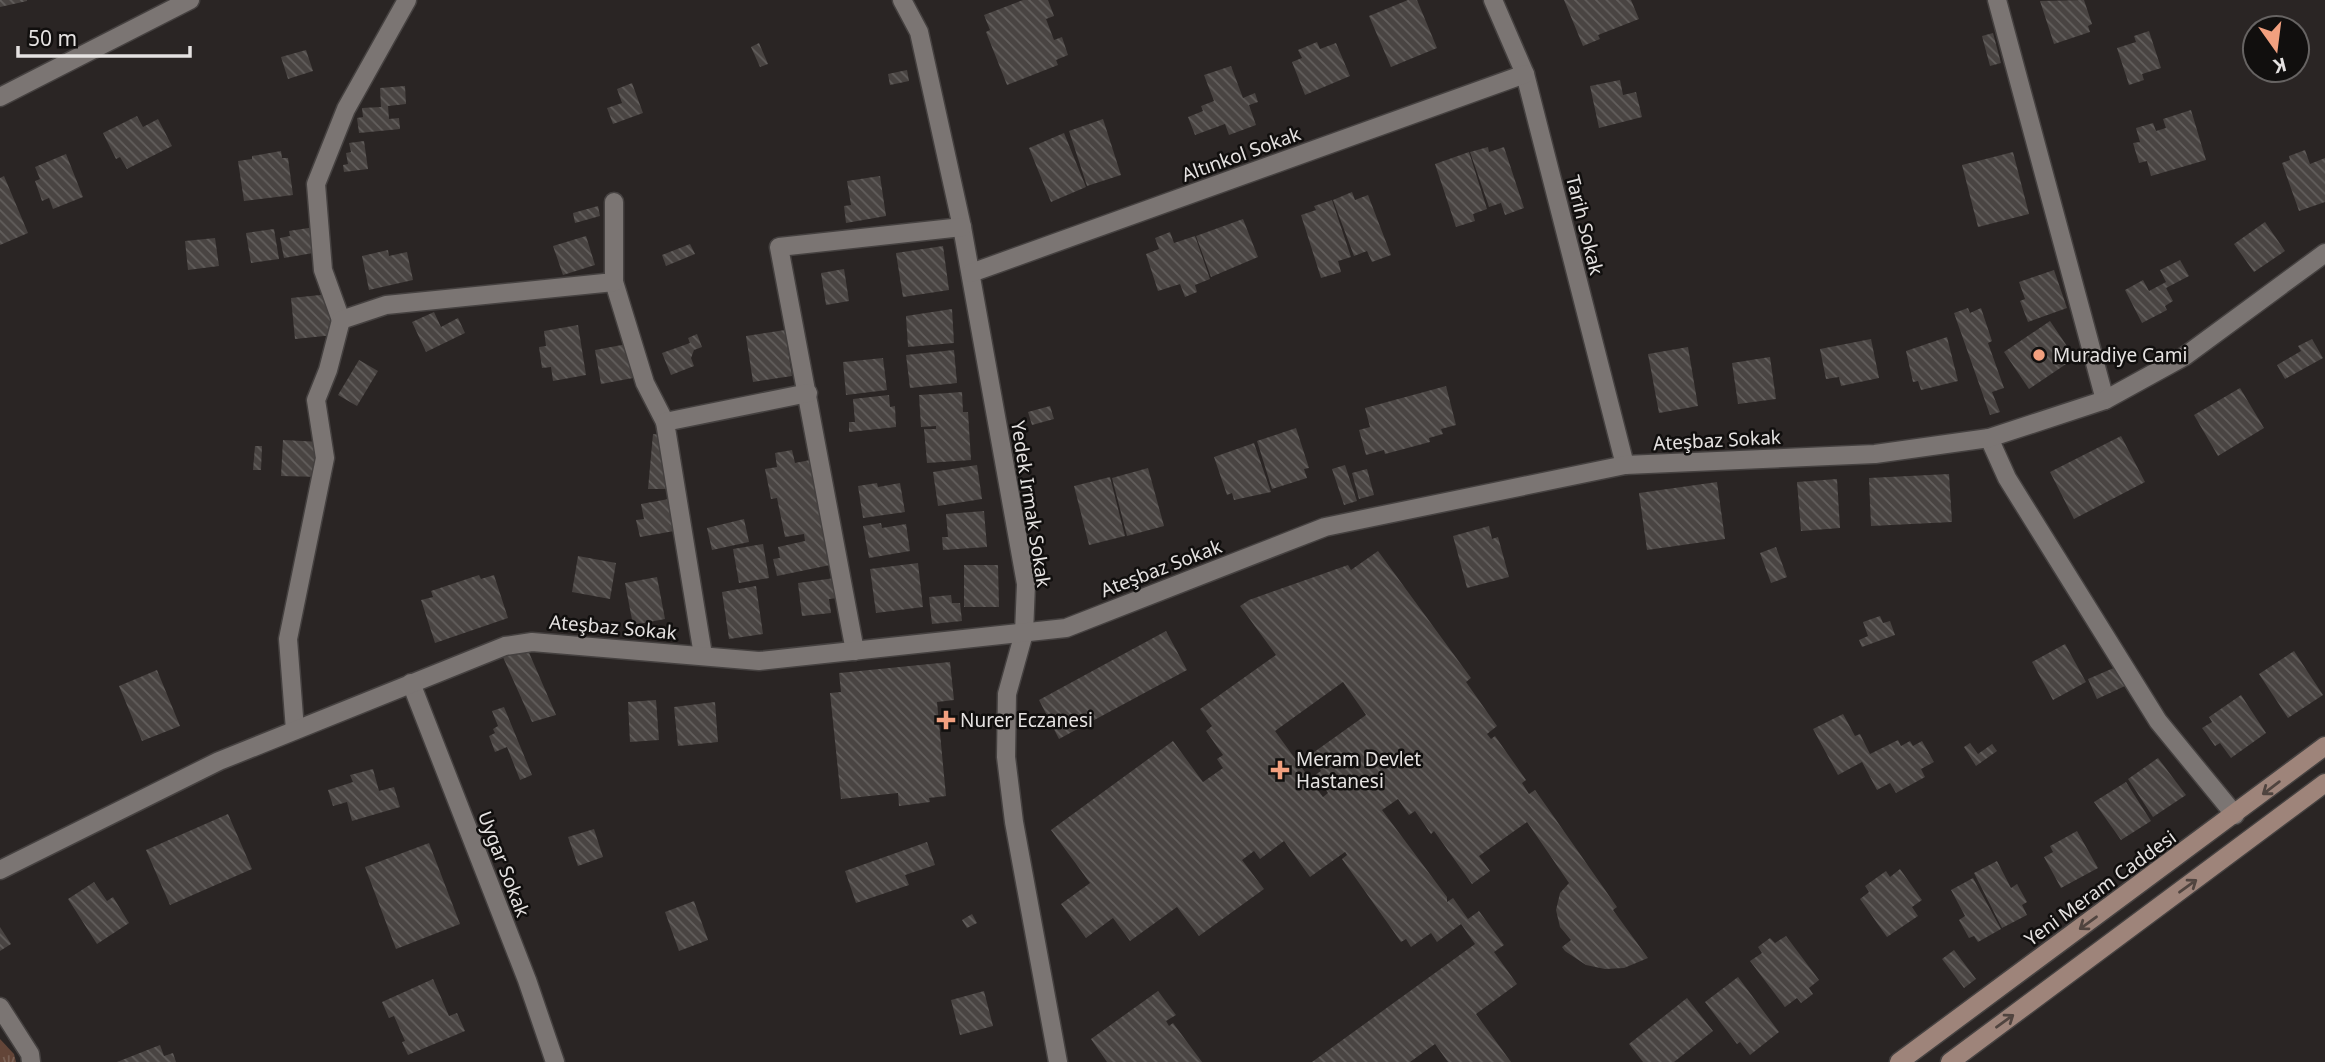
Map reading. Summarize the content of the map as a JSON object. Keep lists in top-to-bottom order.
{
  "streets": {
    "main road": ["Yeni Meram Caddesi"],
    "street": [
      "Altınkol Sokak",
      "Tarih Sokak",
      "Ateşbaz Sokak",
      "Yedek Irmak Sokak",
      "Uygar Sokak"
    ]
  },
  "crossings": [
    ["Altınkol Sokak", "Tarih Sokak"],
    ["Altınkol Sokak", "Yedek Irmak Sokak"],
    ["Tarih Sokak", "Ateşbaz Sokak"],
    ["Ateşbaz Sokak", "Yedek Irmak Sokak"],
    ["Ateşbaz Sokak", "Uygar Sokak"]
  ],
  "places": {
    "other": ["Muradiye Cami"],
    "health": ["Nurer Eczanesi", "Meram Devlet Hastanesi"]
  },
  "scale_bar": "50 m",
  "north": "bottom"
}
